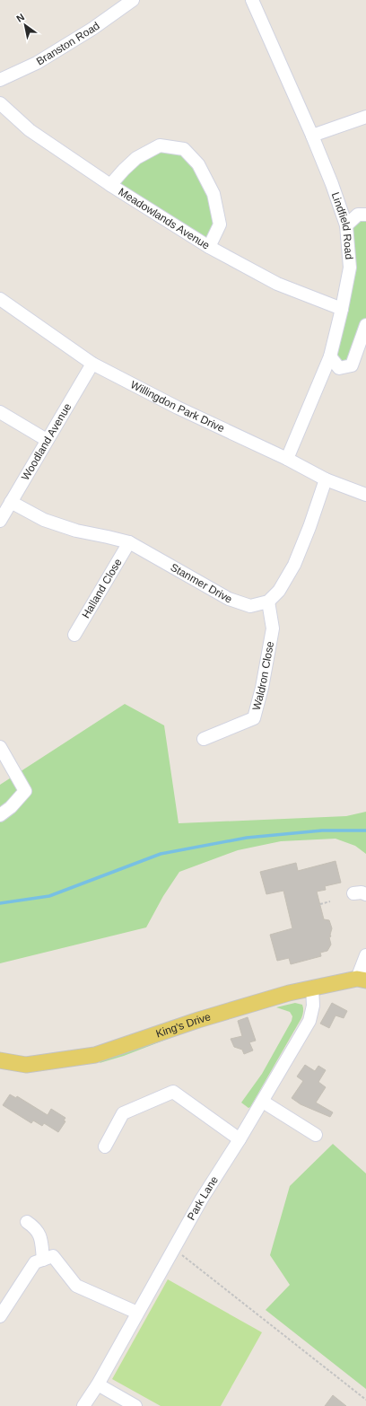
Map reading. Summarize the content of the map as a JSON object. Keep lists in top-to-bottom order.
{
  "streets": {
    "main road": ["King's Drive"],
    "street": [
      "Branston Road",
      "Meadowlands Avenue",
      "Lindfield Road",
      "Willingdon Park Drive",
      "Woodland Avenue",
      "Stanmer Drive",
      "Halland Close",
      "Waldron Close",
      "Park Lane"
    ]
  },
  "crossings": [
    ["Meadowlands Avenue", "Lindfield Road"],
    ["Lindfield Road", "Willingdon Park Drive"],
    ["Willingdon Park Drive", "Woodland Avenue"],
    ["Woodland Avenue", "Stanmer Drive"],
    ["Stanmer Drive", "Halland Close"],
    ["Stanmer Drive", "Waldron Close"],
    ["King's Drive", "Park Lane"]
  ],
  "north": "top left"
}
